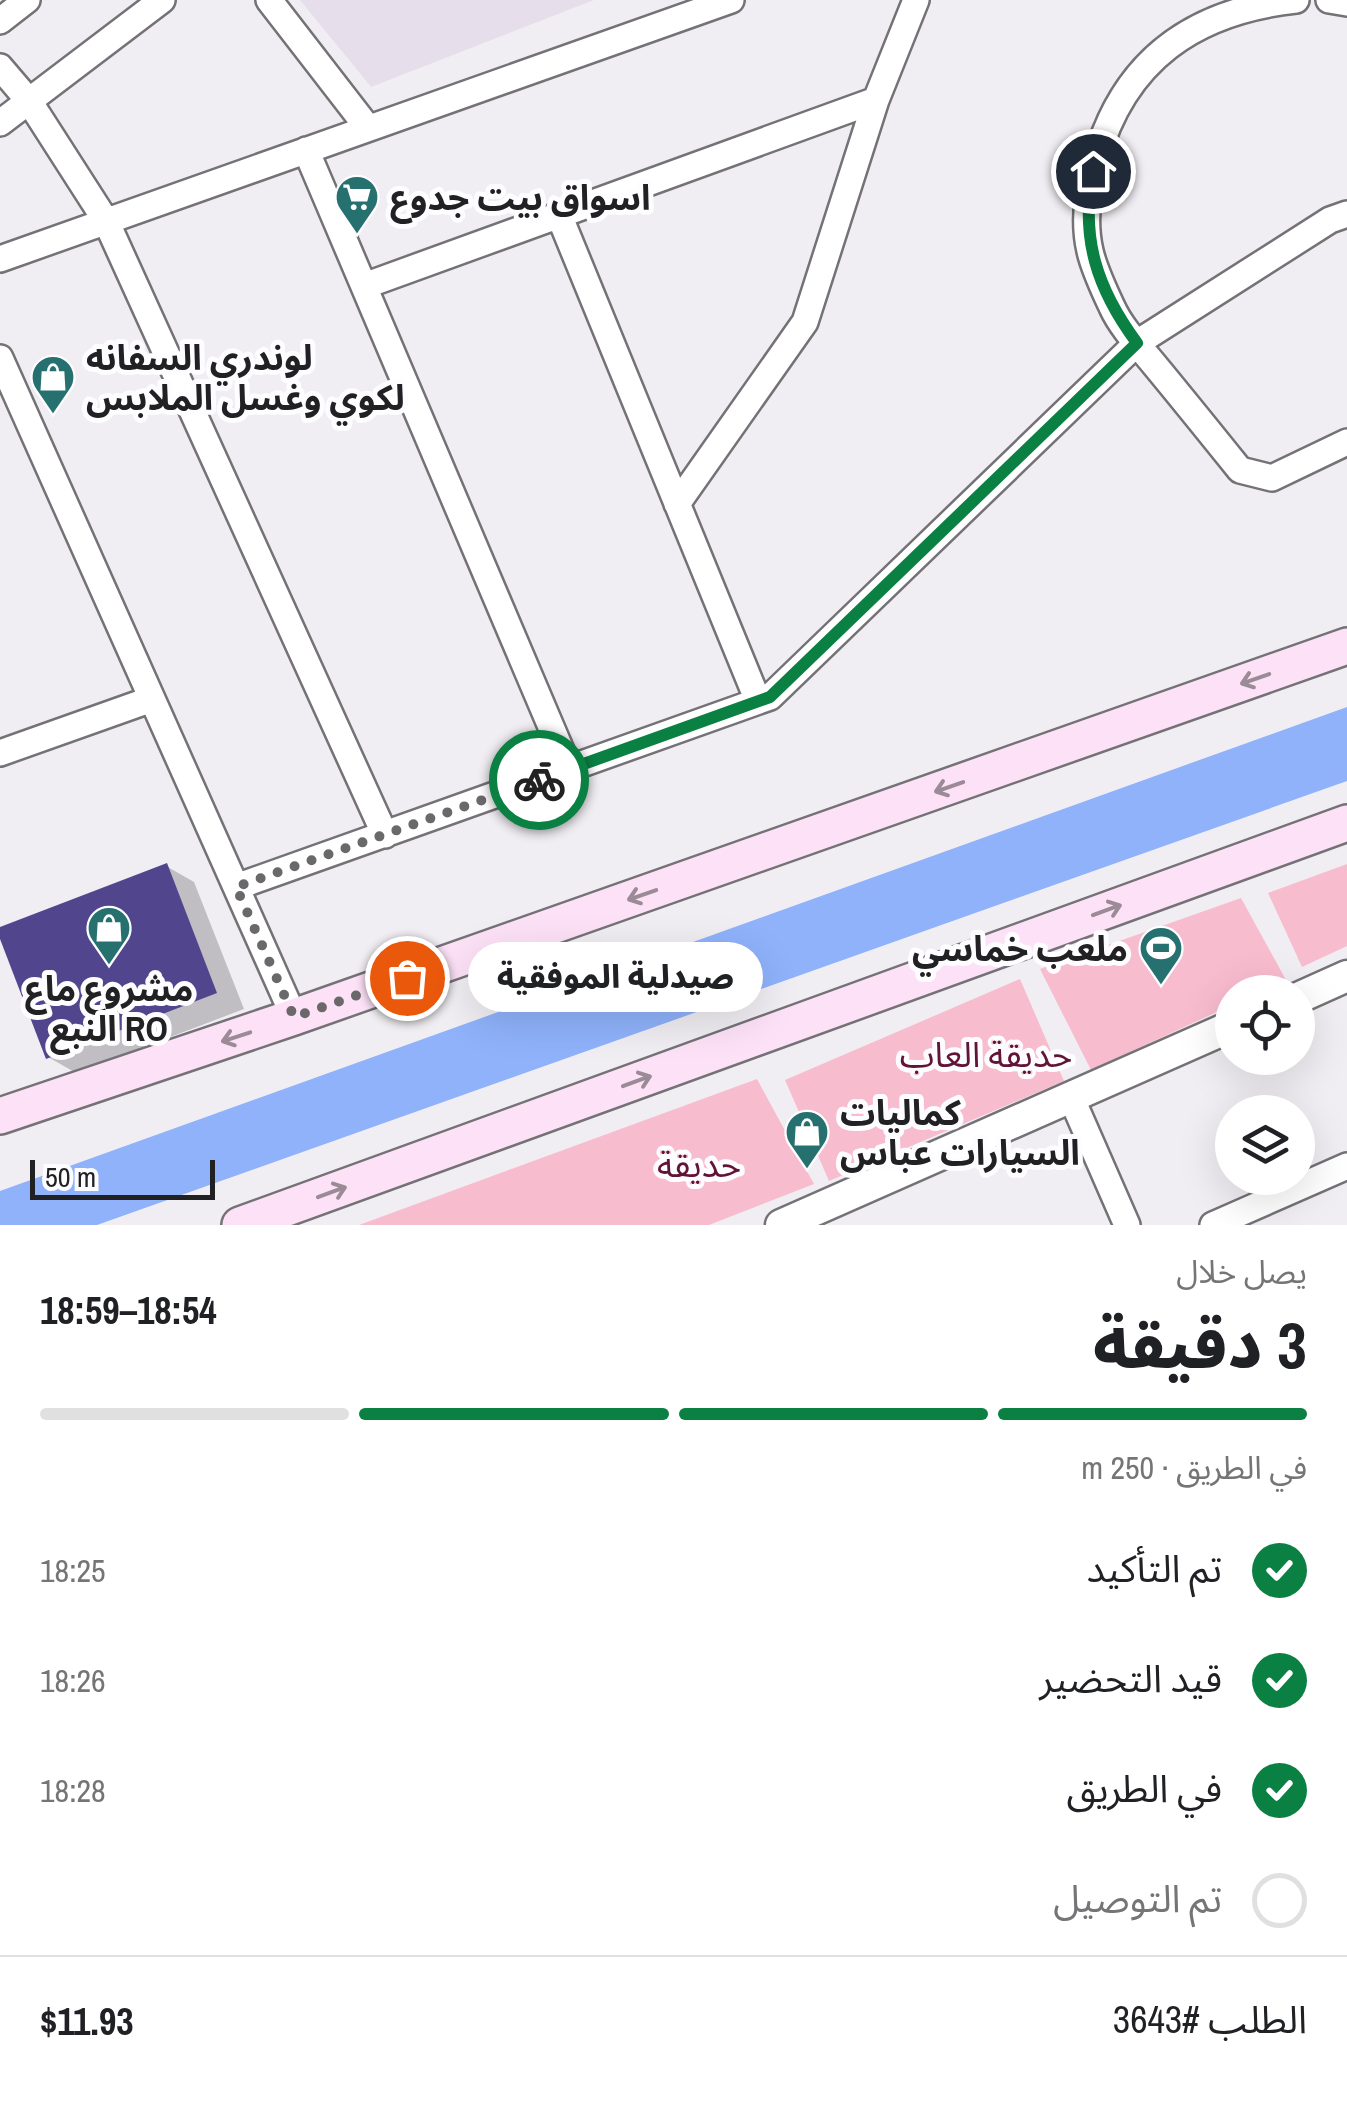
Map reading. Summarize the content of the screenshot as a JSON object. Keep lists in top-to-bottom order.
{
  "parks": ["حديقة العاب", "حديقة"],
  "places": {
    "supermarket": ["اسواق بيت جدوع"],
    "shop": ["لوندري السفانه لكوي وغسل الملابس", "مشروع ماع النبع RO", "كماليات السيارات عباس"],
    "other": ["صيدلية الموفقية"],
    "sports": ["ملعب خماسي"]
  },
  "scale_bar": "50 m",
  "page": {
    "bubble": "صيدلية الموفقية",
    "scale": "50 m",
    "heading": ["3 دقيقة", "يصل خلال", "18:54–18:59"],
    "panel": ["الطلب #3643", "$11.93"],
    "bar": "في الطريق · 250 m",
    "list": [
      ["تم التأكيد", "18:25"],
      ["قيد التحضير", "18:26"],
      ["في الطريق", "18:28"],
      "تم التوصيل"
    ]
  }
}
